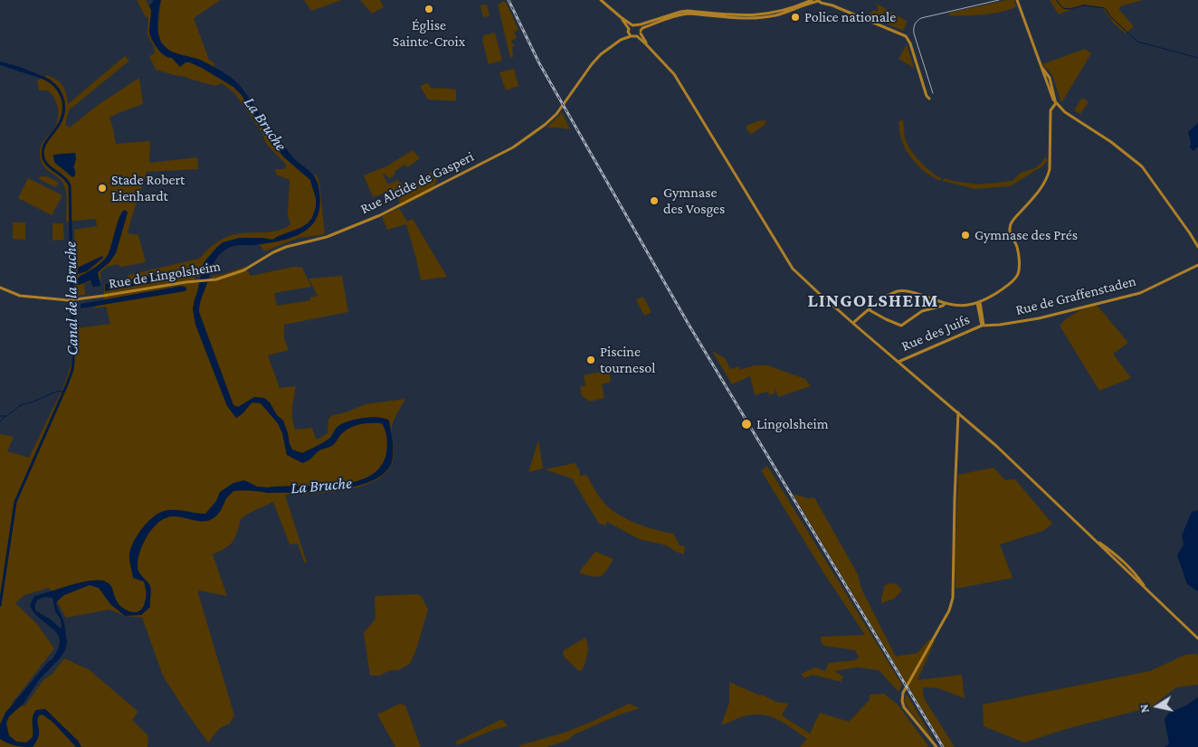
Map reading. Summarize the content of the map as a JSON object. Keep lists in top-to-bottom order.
{
  "streets": {
    "main road": [
      "Rue Alcide de Gasperi",
      "Rue de Lingolsheim",
      "Rue de Graffenstaden",
      "Rue des Juifs"
    ]
  },
  "crossings": [
    ["Rue Alcide de Gasperi", "Rue de Lingolsheim"],
    ["Rue de Graffenstaden", "Rue des Juifs"]
  ],
  "districts": ["LINGOLSHEIM"],
  "water": ["La Bruche", "Canal de la Bruche"],
  "places": [
    "Église Sainte-Croix",
    "Police nationale",
    "Stade Robert Lienhardt",
    "Gymnase des Vosges",
    "Gymnase des Prés",
    "Piscine tournesol",
    "Lingolsheim"
  ],
  "north": "left"
}
